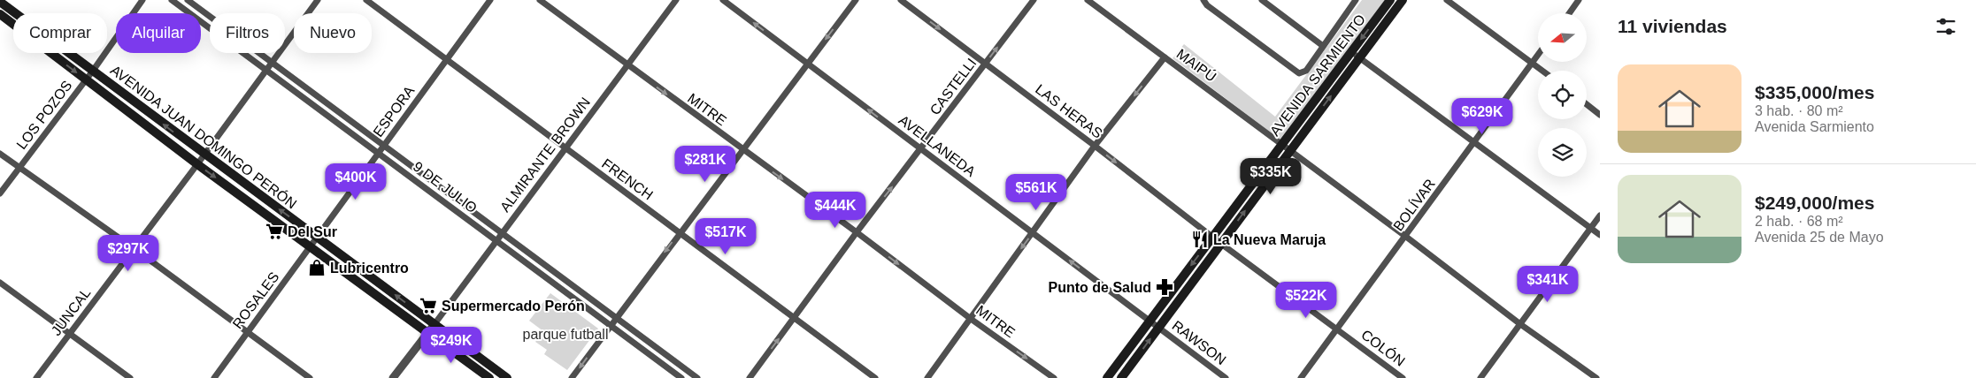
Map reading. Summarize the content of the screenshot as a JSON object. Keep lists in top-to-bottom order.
{
  "streets": {
    "main road": ["AVENIDA SARMIENTO", "AVENIDA JUAN DOMINGO PERÓN"],
    "street": [
      "MAIPÚ",
      "CASTELLI",
      "MITRE",
      "ESPORA",
      "LAS HERAS",
      "LOS POZOS",
      "AVELLANEDA",
      "ALMIRANTE BROWN",
      "FRENCH",
      "9 DE JULIO",
      "BOLÍVAR",
      "ROSALES",
      "JUNCAL",
      "RAWSON",
      "COLÓN"
    ]
  },
  "crossings": [
    ["MAIPÚ", "AVENIDA SARMIENTO"],
    ["MAIPÚ", "BOLÍVAR"],
    ["AVENIDA SARMIENTO", "LAS HERAS"],
    ["AVENIDA SARMIENTO", "AVELLANEDA"],
    ["AVENIDA SARMIENTO", "RAWSON"],
    ["AVENIDA SARMIENTO", "COLÓN"],
    ["CASTELLI", "MITRE"],
    ["CASTELLI", "LAS HERAS"],
    ["CASTELLI", "AVELLANEDA"],
    ["CASTELLI", "FRENCH"],
    ["MITRE", "ALMIRANTE BROWN"],
    ["ESPORA", "AVENIDA JUAN DOMINGO PERÓN"],
    ["ESPORA", "FRENCH"],
    ["ESPORA", "9 DE JULIO"],
    ["ESPORA", "ROSALES"],
    ["LAS HERAS", "COLÓN"],
    ["LOS POZOS", "AVENIDA JUAN DOMINGO PERÓN"],
    ["AVENIDA JUAN DOMINGO PERÓN", "ALMIRANTE BROWN"],
    ["AVENIDA JUAN DOMINGO PERÓN", "ROSALES"],
    ["AVENIDA JUAN DOMINGO PERÓN", "JUNCAL"],
    ["AVELLANEDA", "RAWSON"],
    ["ALMIRANTE BROWN", "FRENCH"],
    ["ALMIRANTE BROWN", "9 DE JULIO"],
    ["9 DE JULIO", "JUNCAL"],
    ["BOLÍVAR", "COLÓN"]
  ],
  "one_way": [
    "CASTELLI",
    "MITRE",
    "LAS HERAS",
    "AVELLANEDA"
  ],
  "parks": ["parque futball"],
  "places": {
    "supermarket": ["Del Sur", "Supermercado Perón"],
    "restaurant": ["La Nueva Maruja"],
    "shop": ["Lubricentro"],
    "pharmacy": ["Punto de Salud"]
  },
  "north": "left",
  "page": {
    "heading": "11 viviendas",
    "chip": [
      "Comprar",
      "Alquilar",
      "Filtros",
      "Nuevo"
    ],
    "list": [
      {
        "name": "$335,000/mes",
        "note": "3 hab. · 80 m² · Avenida Sarmiento"
      },
      {
        "name": "$249,000/mes",
        "note": "2 hab. · 68 m² · Avenida 25 de Mayo"
      }
    ],
    "price": [
      "$629K",
      "$281K",
      "$335K",
      "$400K",
      "$561K",
      "$444K",
      "$517K",
      "$297K",
      "$341K",
      "$522K",
      "$249K"
    ]
  }
}
